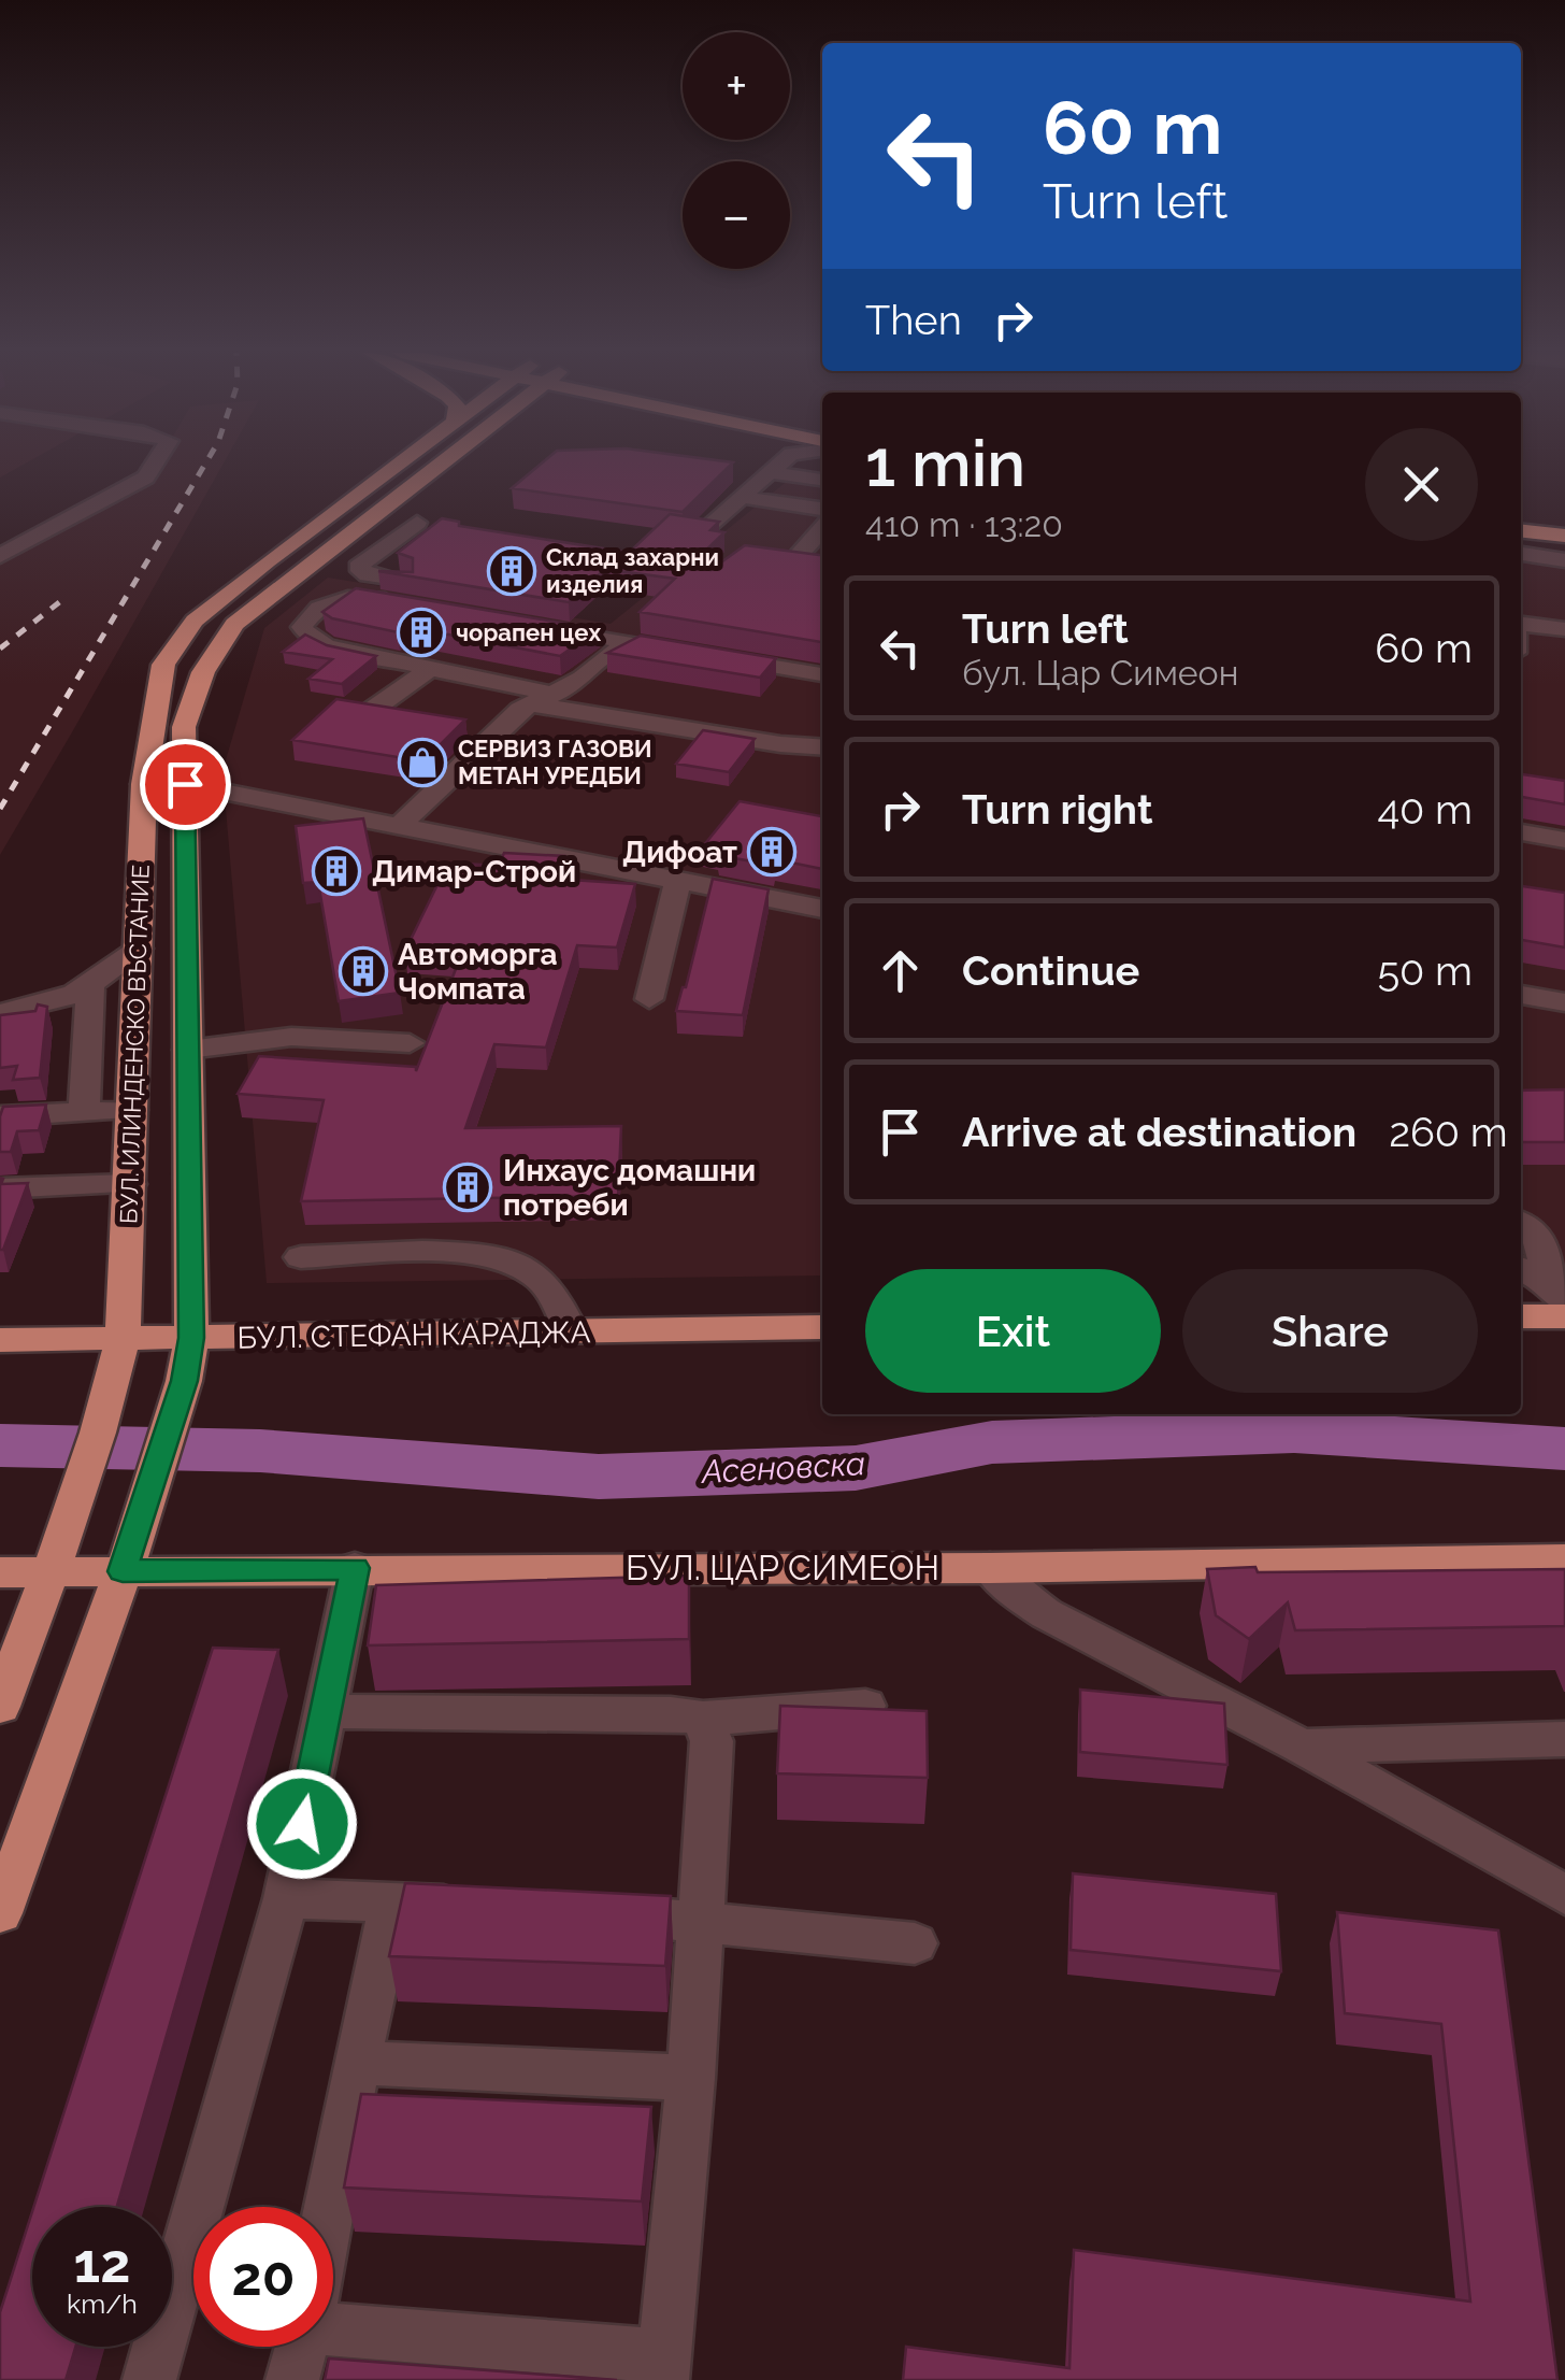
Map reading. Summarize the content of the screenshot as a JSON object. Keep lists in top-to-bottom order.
{
  "streets": {
    "main road": ["БУЛ. ИЛИНДЕНСКО ВЪСТАНИЕ", "БУЛ. СТЕФАН КАРАДЖА", "БУЛ. ЦАР СИМЕОН"]
  },
  "crossings": [
    ["БУЛ. ИЛИНДЕНСКО ВЪСТАНИЕ", "БУЛ. СТЕФАН КАРАДЖА"],
    ["БУЛ. ИЛИНДЕНСКО ВЪСТАНИЕ", "БУЛ. ЦАР СИМЕОН"]
  ],
  "water": ["Асеновска"],
  "places": {
    "building": [
      "Склад захарни изделия",
      "чорапен цех",
      "Дифоат",
      "Димар-Строй",
      "Автоморга Чомпата",
      "Инхаус домашни потреби"
    ],
    "shop": ["СЕРВИЗ ГАЗОВИ МЕТАН УРЕДБИ"]
  },
  "page": {
    "map_buttons": ["+", "−"],
    "turn": ["60 m", "Turn left"],
    "then": "Then",
    "heading": ["1 min", "410 m · 13:20"],
    "list": [
      {
        "name": "Turn left",
        "note": "бул. Цар Симеон",
        "value": "60 m"
      },
      {
        "name": "Turn right",
        "value": "40 m"
      },
      {
        "name": "Continue",
        "value": "50 m"
      },
      {
        "name": "Arrive at destination",
        "value": "260 m"
      }
    ],
    "buttons": ["Exit", "Share"],
    "speed": "12 km/h",
    "limit": "20"
  }
}
